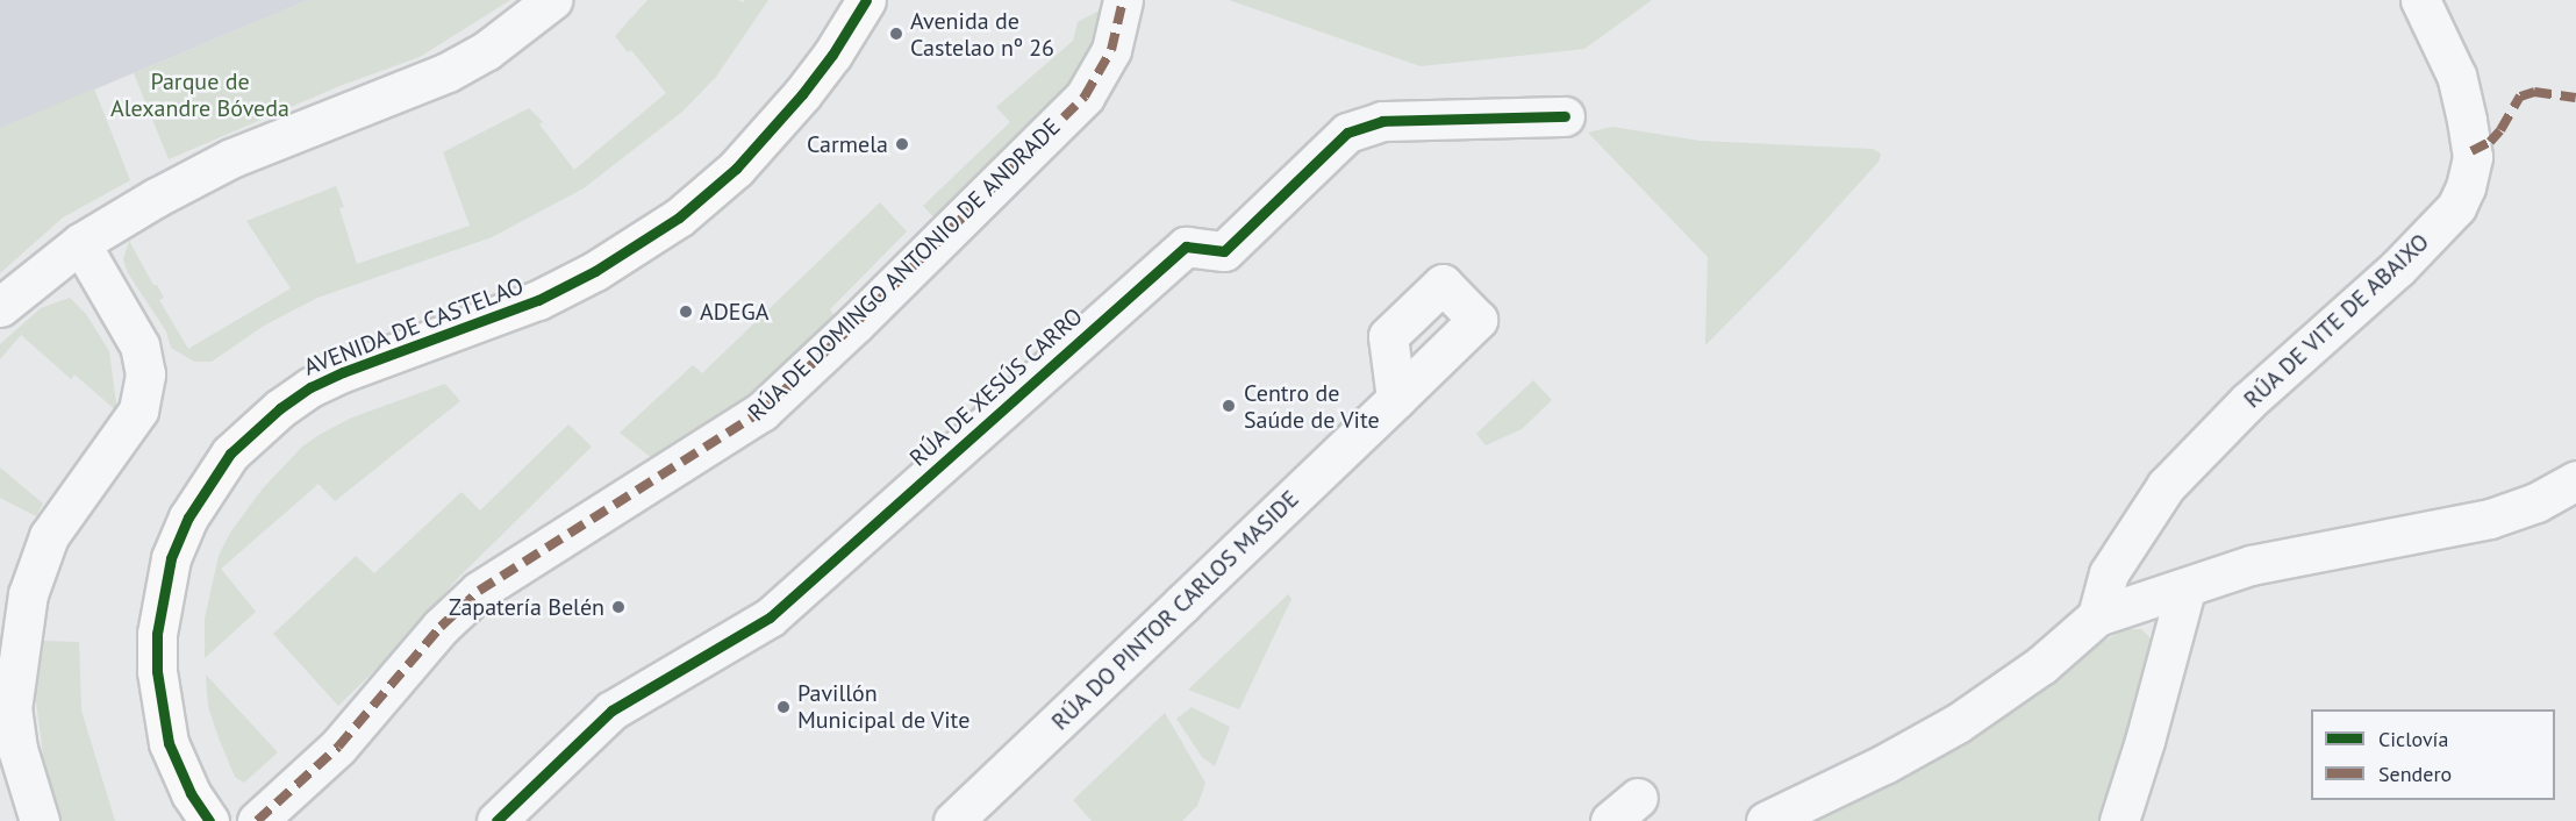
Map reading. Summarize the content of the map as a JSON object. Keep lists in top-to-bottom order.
{
  "streets": {
    "street": [
      "RÚA DE DOMINGO ANTONIO DE ANDRADE",
      "RÚA DE VITE DE ABAIXO",
      "AVENIDA DE CASTELAO",
      "RÚA DE XESÚS CARRO",
      "RÚA DO PINTOR CARLOS MASIDE"
    ]
  },
  "parks": ["Parque de Alexandre Bóveda"],
  "places": [
    "Avenida de Castelao nº 26",
    "Carmela",
    "ADEGA",
    "Centro de Saúde de Vite",
    "Zapatería Belén",
    "Pavillón Municipal de Vite"
  ],
  "legend": ["Ciclovía", "Sendero"]
}
